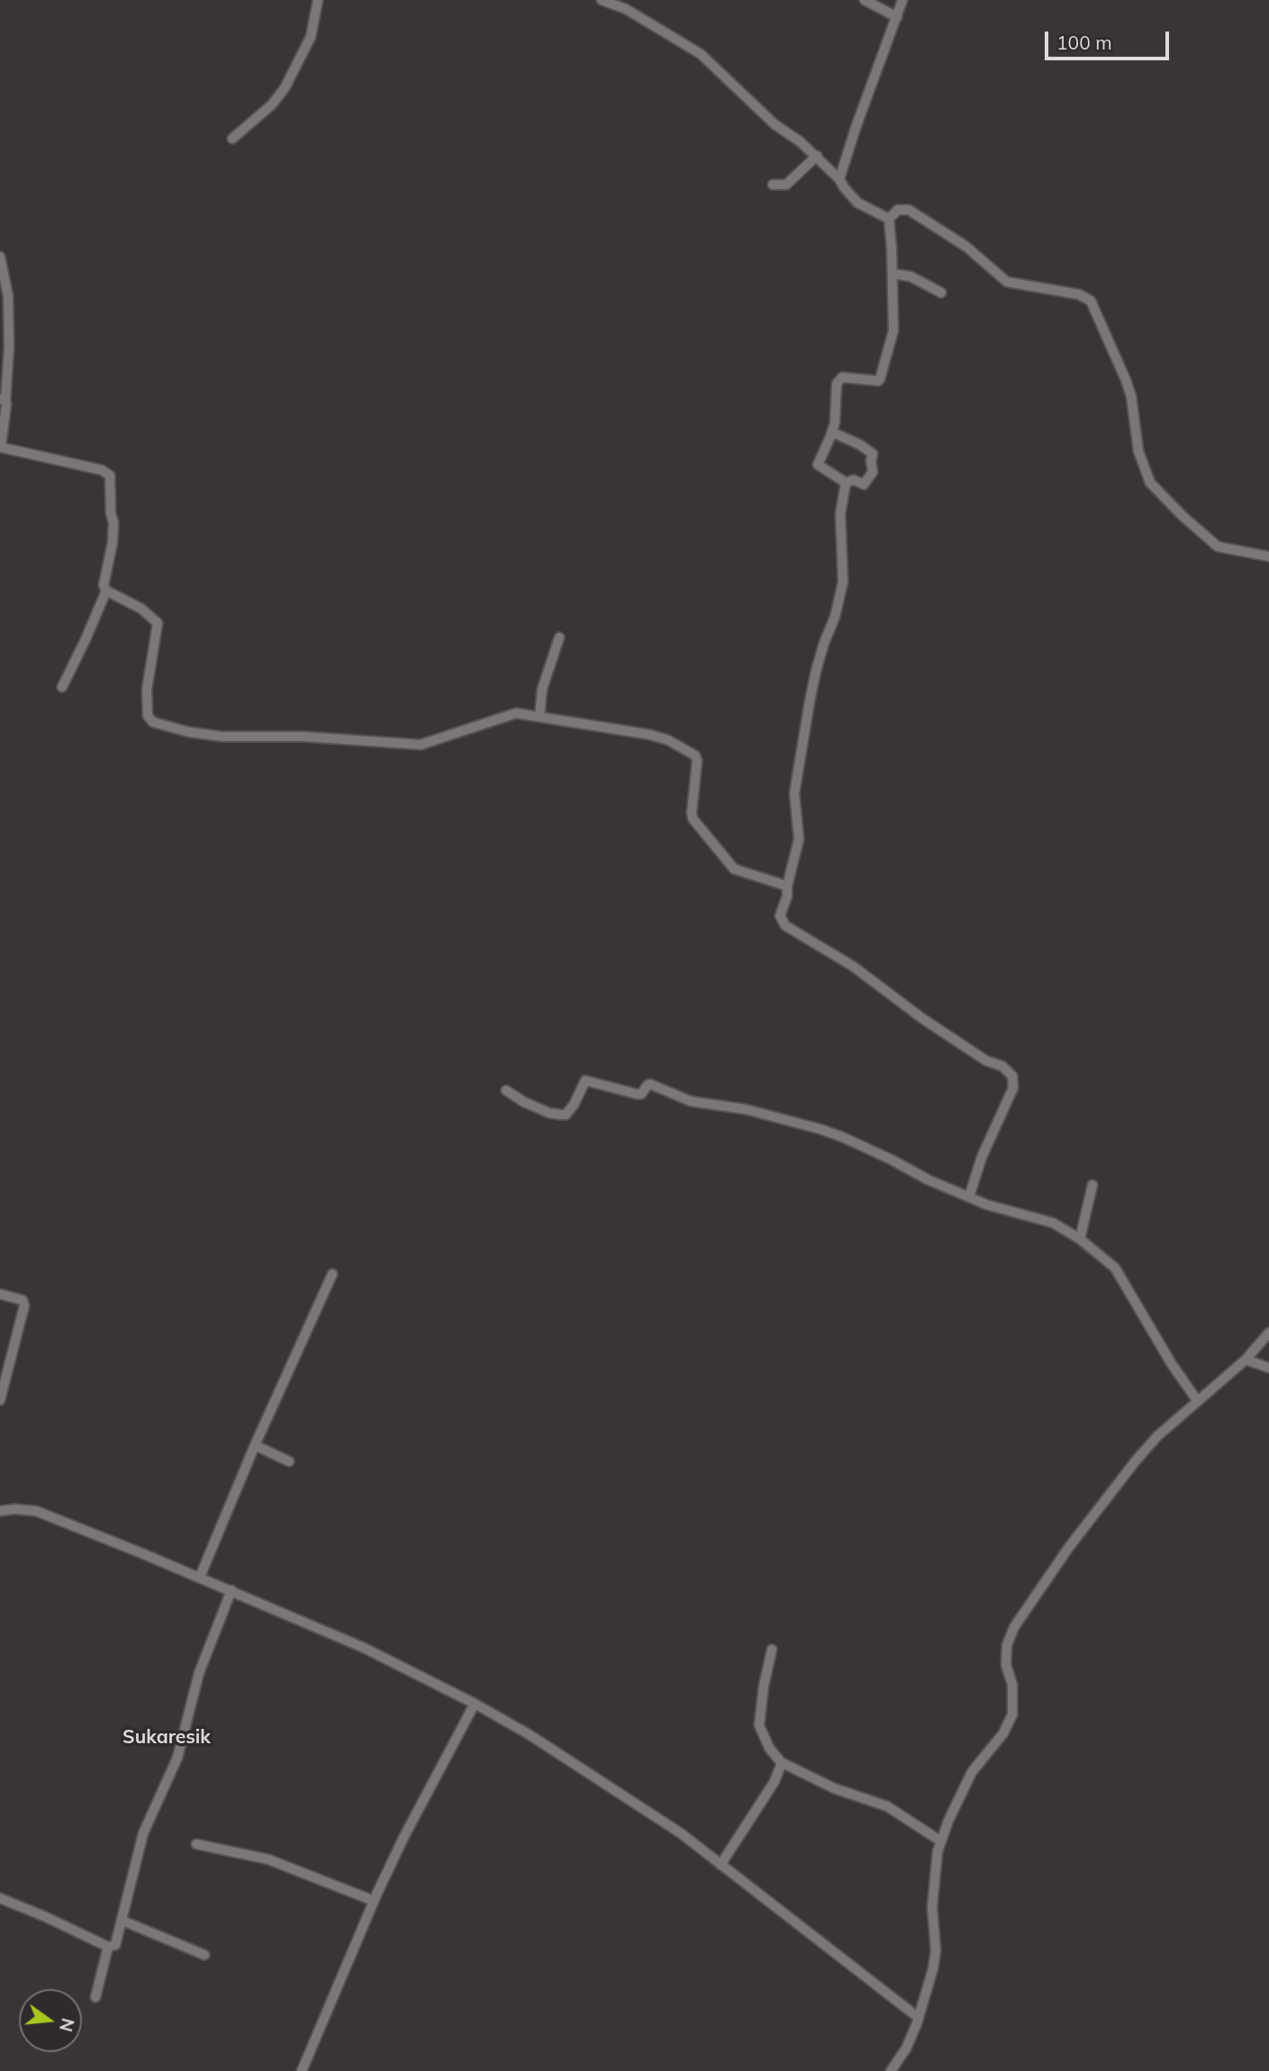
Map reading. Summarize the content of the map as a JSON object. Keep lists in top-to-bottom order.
{
  "districts": ["Sukaresik"],
  "scale_bar": "100 m",
  "north": "right"
}
